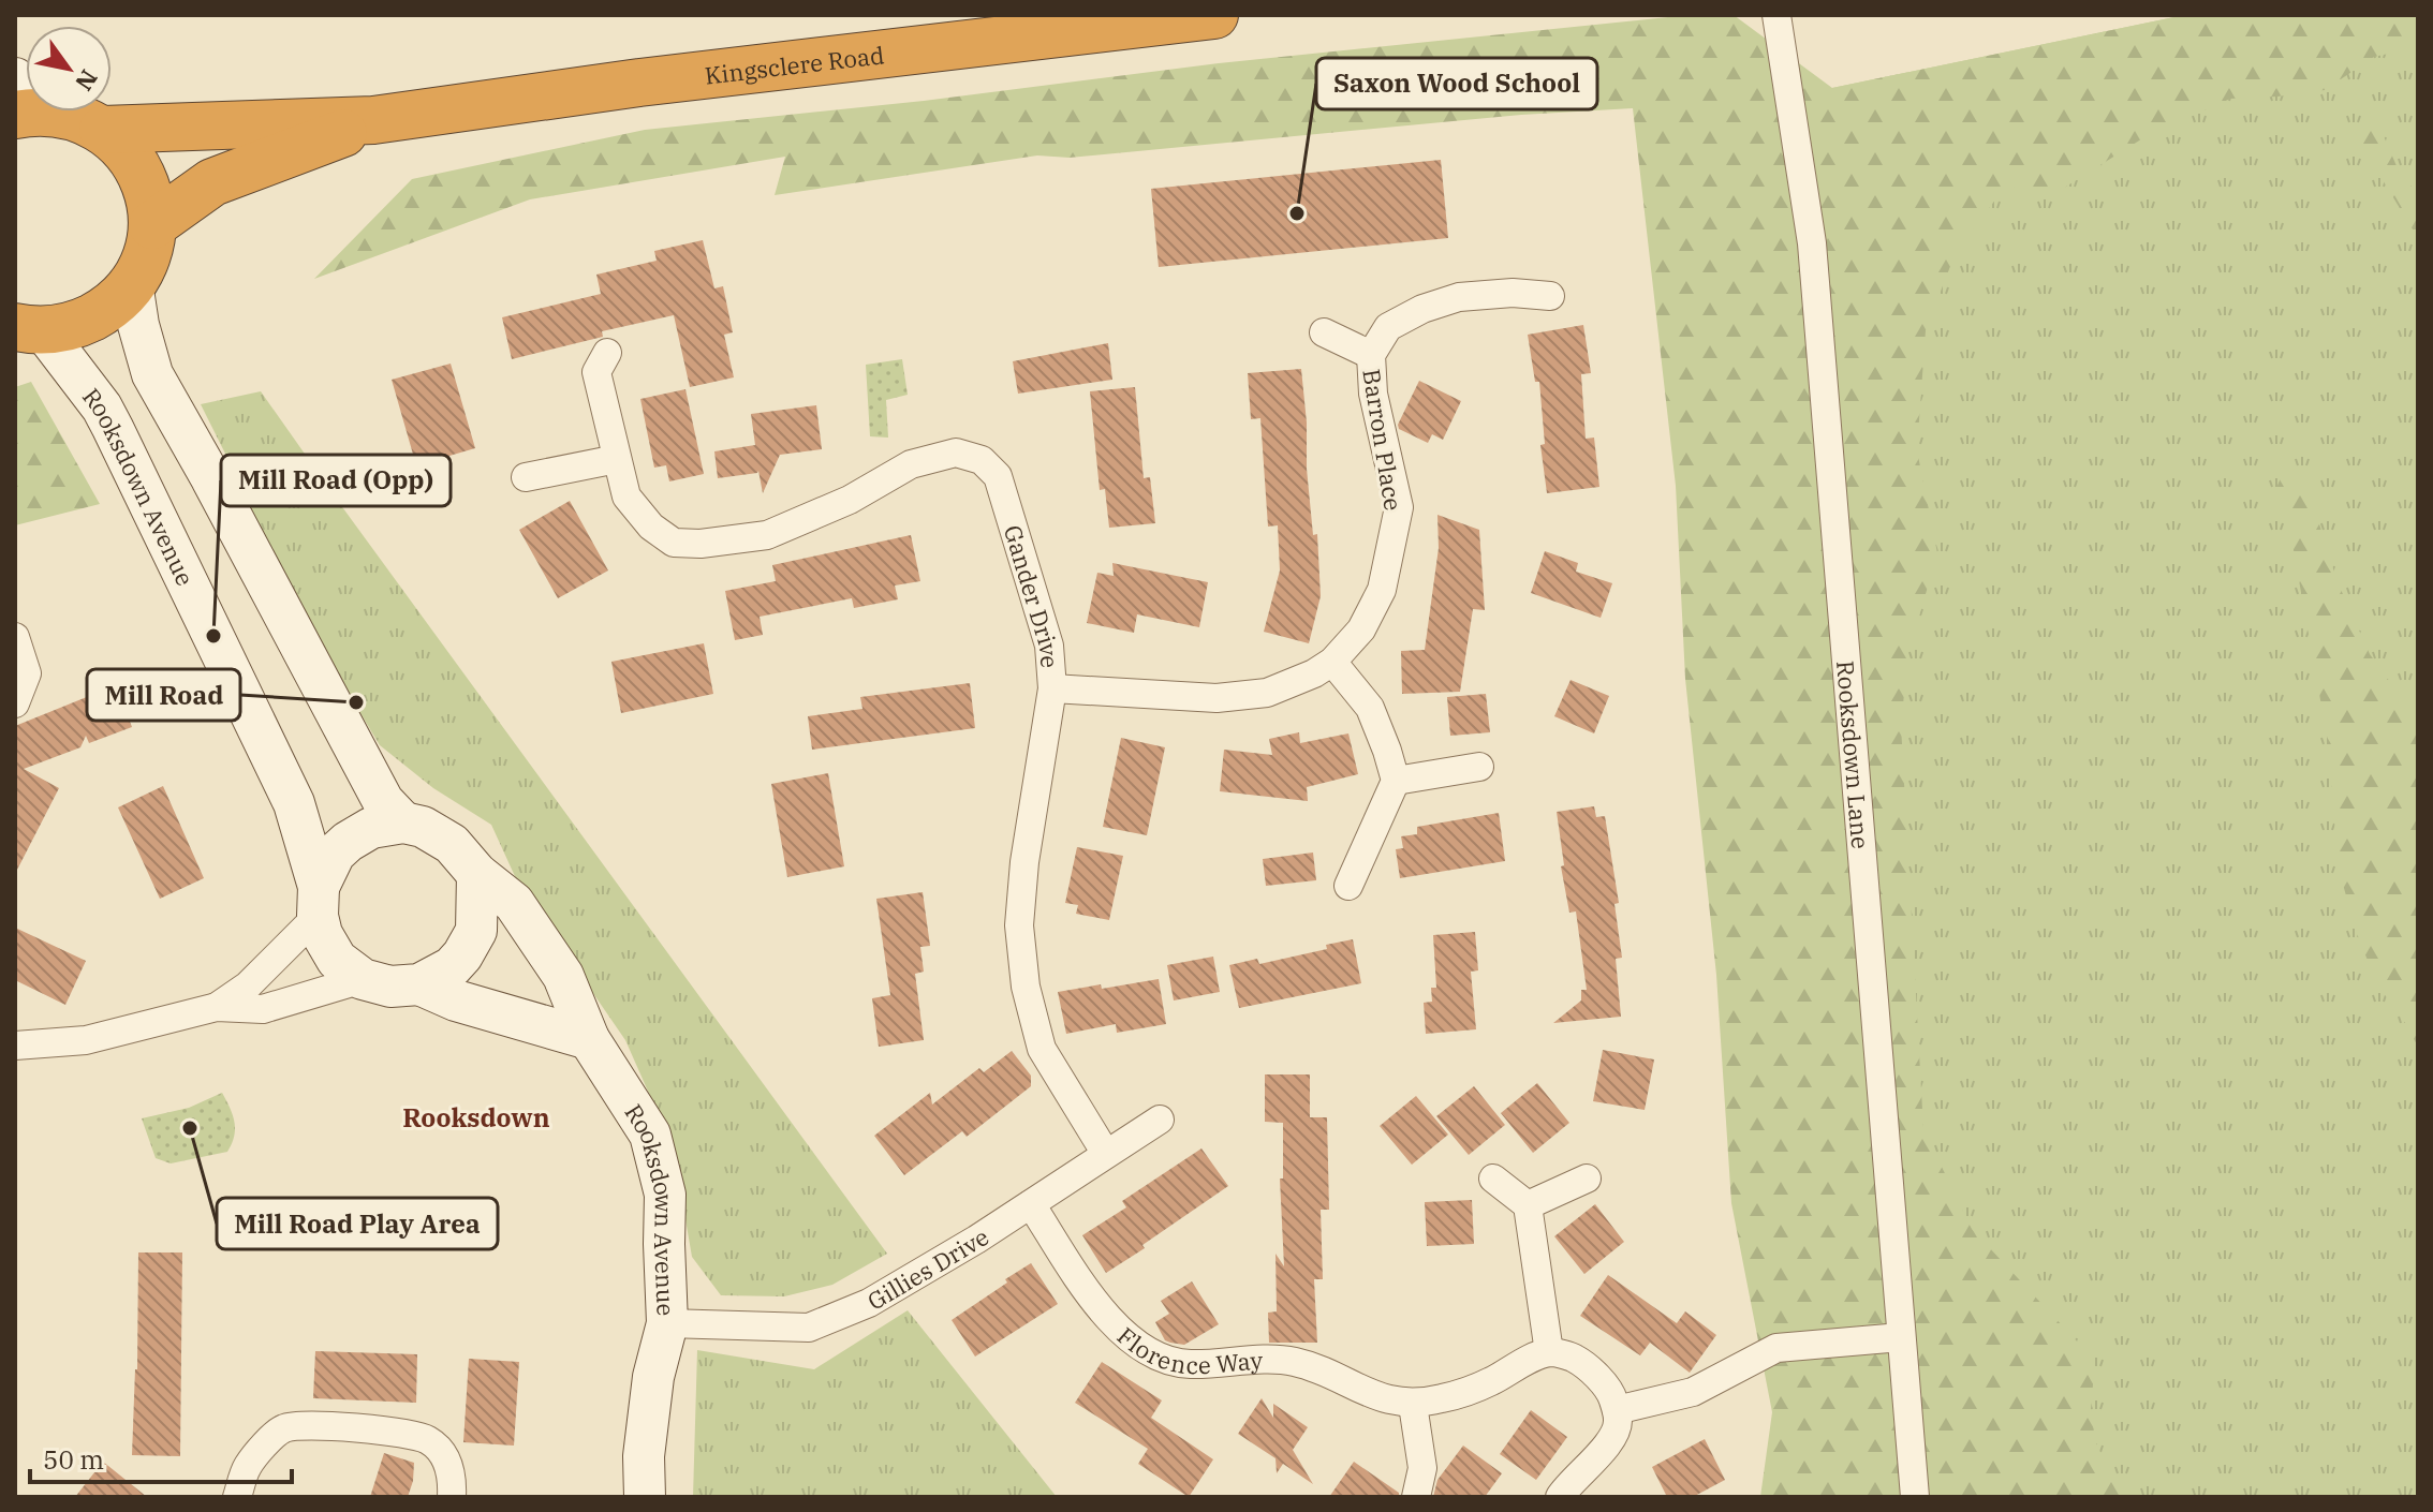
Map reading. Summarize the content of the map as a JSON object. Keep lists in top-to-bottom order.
{
  "streets": {
    "highway": ["Kingsclere Road"],
    "street": [
      "Barron Place",
      "Rooksdown Avenue",
      "Gander Drive",
      "Rooksdown Lane",
      "Gillies Drive",
      "Florence Way"
    ]
  },
  "crossings": [
    ["Barron Place", "Gander Drive"],
    ["Rooksdown Avenue", "Gillies Drive"],
    ["Gander Drive", "Gillies Drive"],
    ["Gillies Drive", "Florence Way"]
  ],
  "districts": ["Rooksdown"],
  "places": [
    "Saxon Wood School",
    "Mill Road (Opp)",
    "Mill Road",
    "Mill Road Play Area"
  ],
  "scale_bar": "50 m",
  "north": "bottom right"
}
